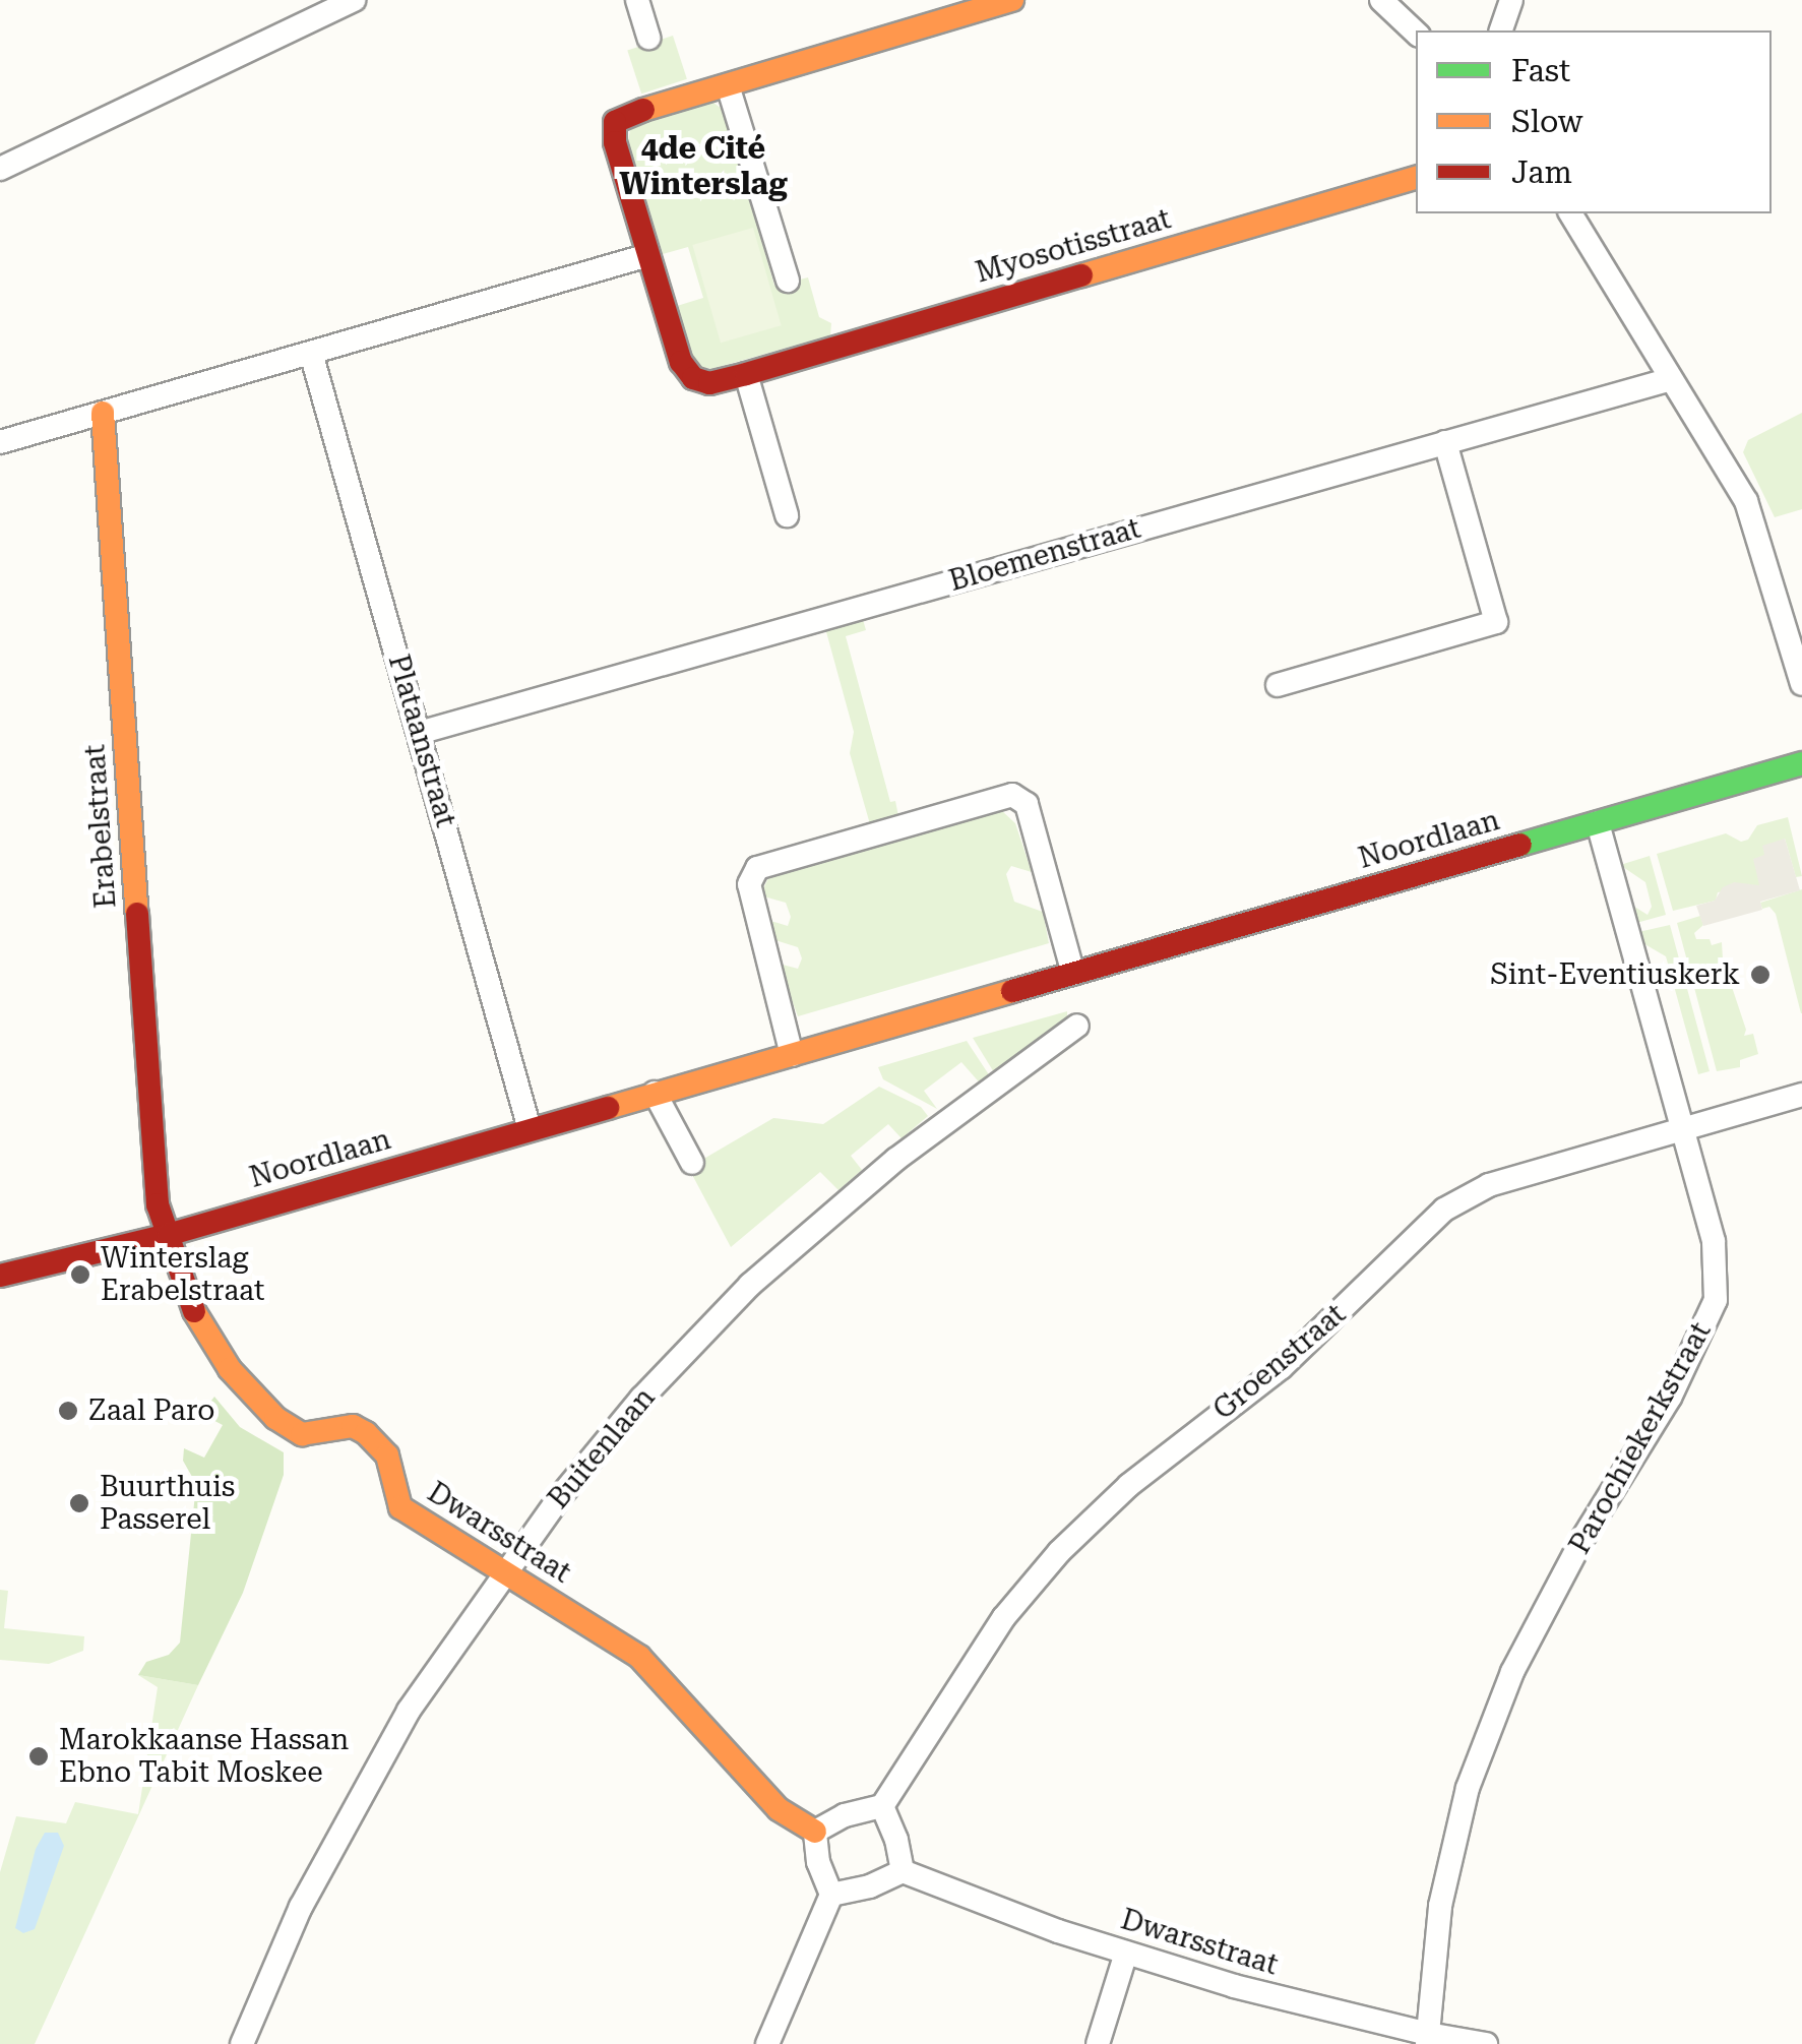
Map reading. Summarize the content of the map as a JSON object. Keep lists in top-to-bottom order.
{
  "streets": {
    "street": [
      "Myosotisstraat",
      "Bloemenstraat",
      "Plataanstraat",
      "Erabelstraat",
      "Noordlaan",
      "Groenstraat",
      "Parochiekerkstraat",
      "Buitenlaan",
      "Dwarsstraat"
    ]
  },
  "crossings": [
    ["Bloemenstraat", "Plataanstraat"],
    ["Plataanstraat", "Noordlaan"],
    ["Erabelstraat", "Noordlaan"],
    ["Erabelstraat", "Dwarsstraat"],
    ["Noordlaan", "Parochiekerkstraat"],
    ["Noordlaan", "Dwarsstraat"],
    ["Groenstraat", "Parochiekerkstraat"],
    ["Groenstraat", "Dwarsstraat"],
    ["Parochiekerkstraat", "Dwarsstraat"],
    ["Buitenlaan", "Dwarsstraat"]
  ],
  "districts": ["4de Cité Winterslag"],
  "places": [
    "Sint-Eventiuskerk",
    "Winterslag Erabelstraat",
    "Zaal Paro",
    "Buurthuis Passerel",
    "Marokkaanse Hassan Ebno Tabit Moskee"
  ],
  "legend": ["Fast", "Slow", "Jam"]
}
